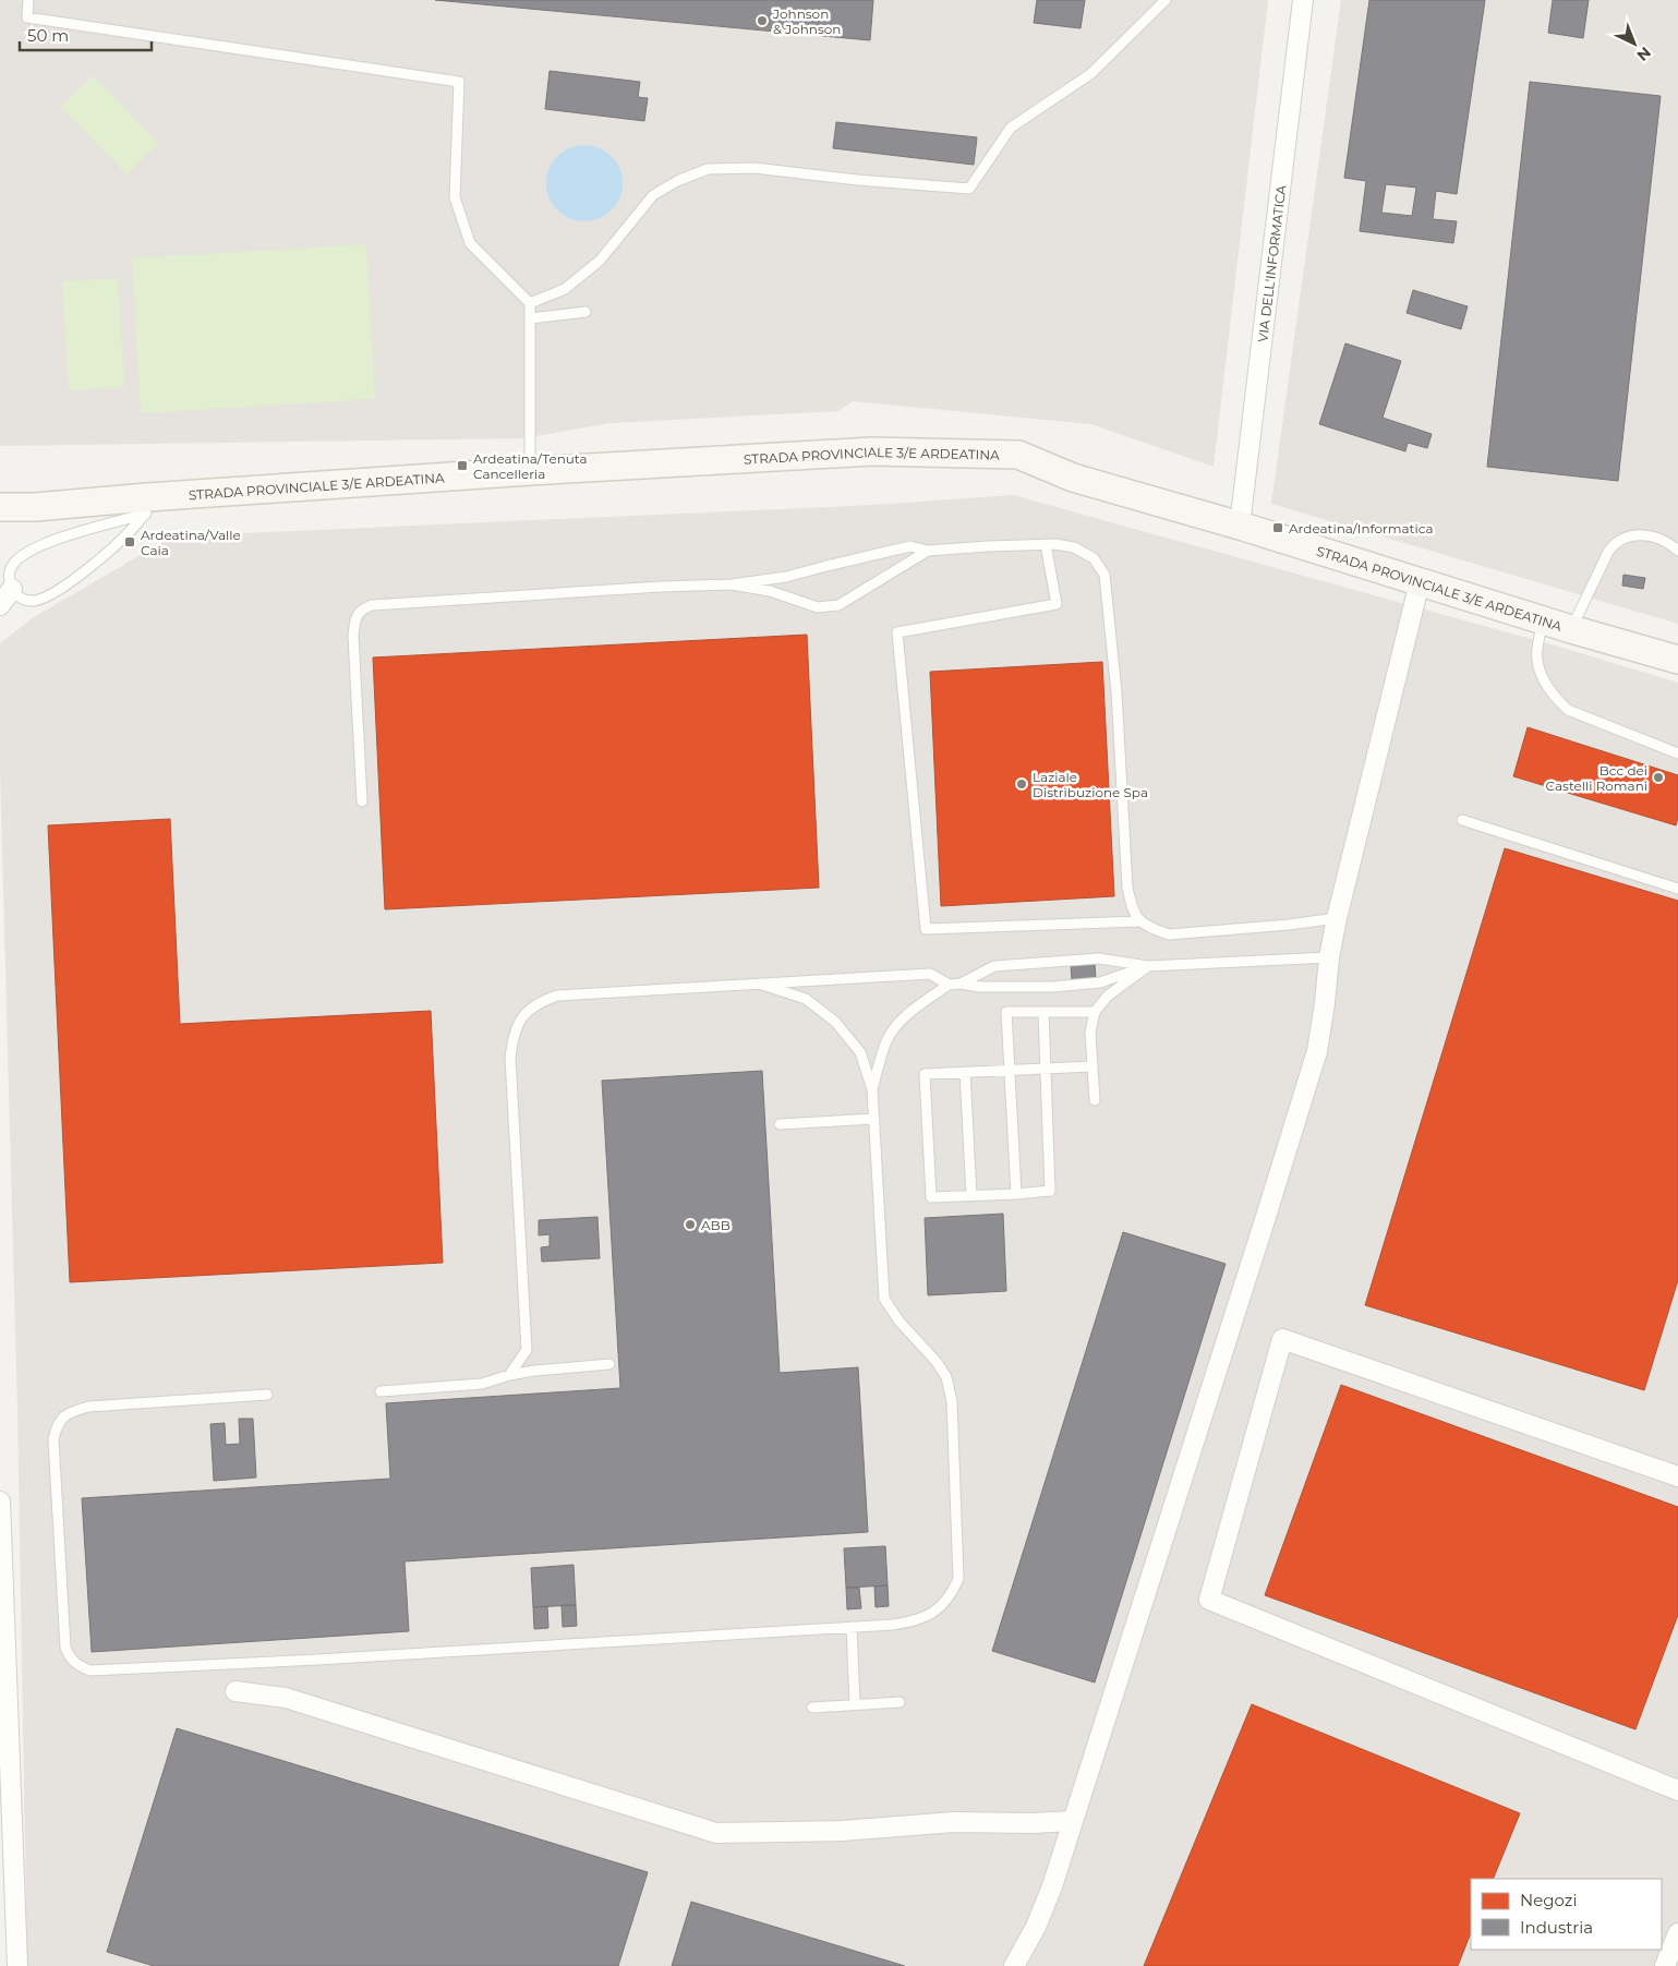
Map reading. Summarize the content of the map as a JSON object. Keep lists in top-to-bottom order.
{
  "streets": {
    "main road": ["STRADA PROVINCIALE 3/E ARDEATINA"],
    "street": ["VIA DELL'INFORMATICA"]
  },
  "crossings": [
    ["VIA DELL'INFORMATICA", "STRADA PROVINCIALE 3/E ARDEATINA"]
  ],
  "places": {
    "other": [
      "Johnson & Johnson",
      "Bcc dei Castelli Romani",
      "Laziale Distribuzione Spa",
      "ABB"
    ],
    "transit": ["Ardeatina/Tenuta Cancelleria", "Ardeatina/Informatica", "Ardeatina/Valle Caia"]
  },
  "legend": ["Negozi", "Industria"],
  "scale_bar": "50 m",
  "north": "bottom right"
}
